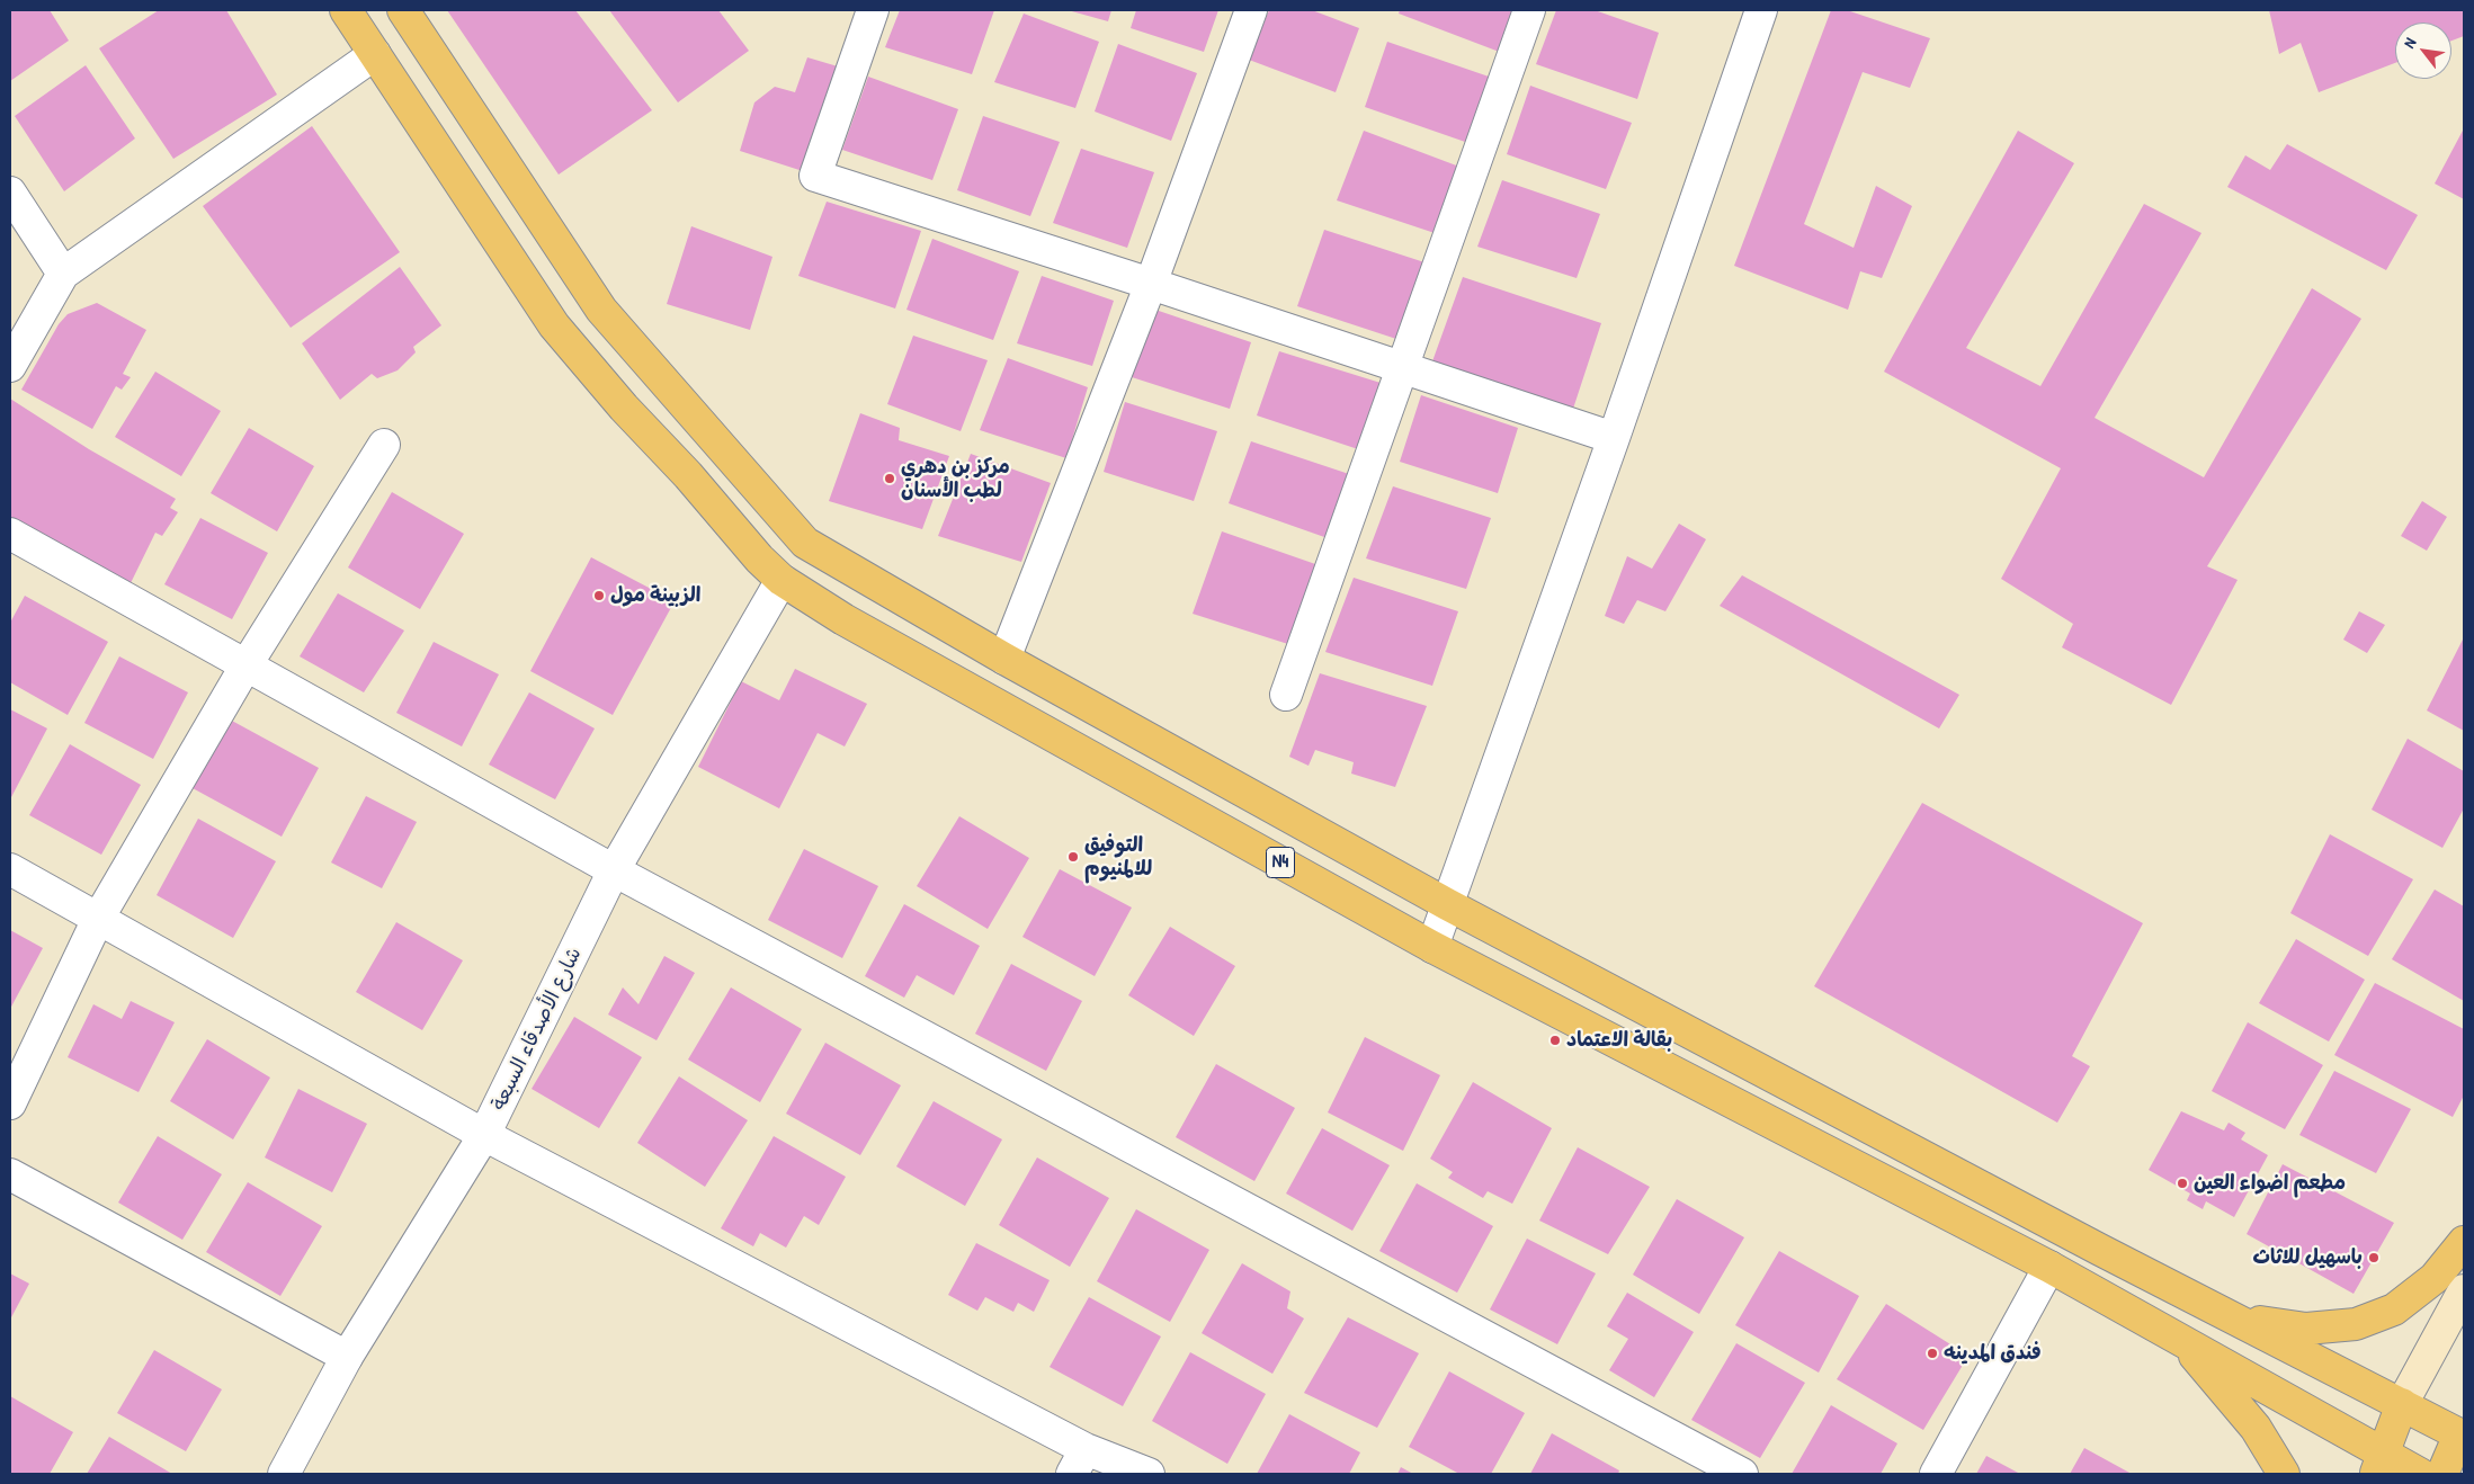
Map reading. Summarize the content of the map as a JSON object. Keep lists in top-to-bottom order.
{
  "streets": {
    "highway": ["N4"],
    "street": ["شارع الأصدقاء السبعة"]
  },
  "crossings": [
    ["N4", "شارع الأصدقاء السبعة"]
  ],
  "places": [
    "مركز بن دهري لطب الأسنان",
    "الزبينة مول",
    "التوفيق للالمنيوم",
    "بقالة الاعتماد",
    "مطعم اضواء العين",
    "باسهيل للاثاث",
    "فندق المدينه"
  ],
  "north": "top left"
}
